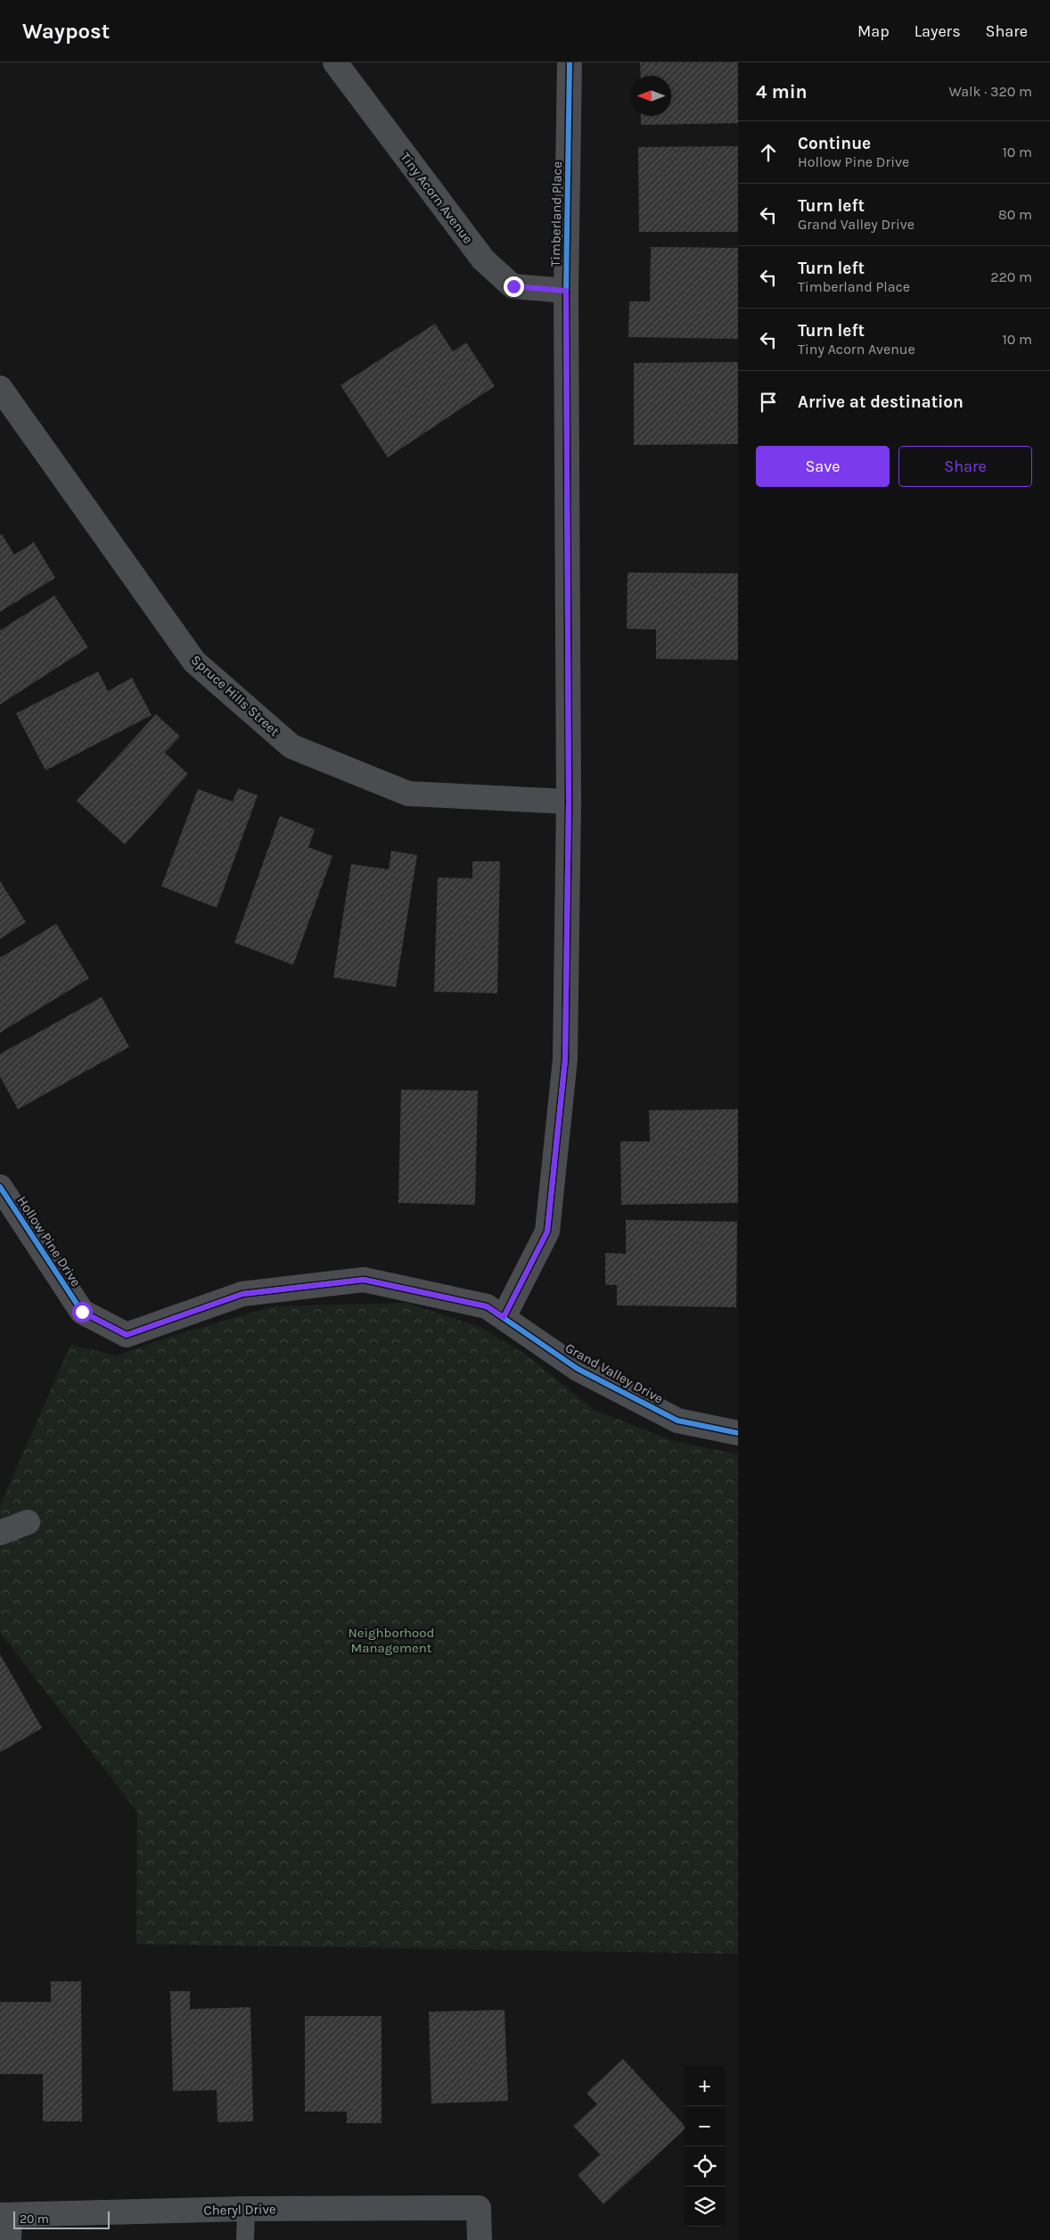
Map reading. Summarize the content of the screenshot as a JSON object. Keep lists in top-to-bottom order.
{
  "streets": {
    "street": [
      "Tiny Acorn Avenue",
      "Timberland Place",
      "Spruce Hills Street",
      "Hollow Pine Drive",
      "Grand Valley Drive",
      "Cheryl Drive"
    ]
  },
  "crossings": [
    ["Tiny Acorn Avenue", "Timberland Place"],
    ["Timberland Place", "Spruce Hills Street"],
    ["Timberland Place", "Grand Valley Drive"],
    ["Hollow Pine Drive", "Grand Valley Drive"]
  ],
  "parks": ["Neighborhood Management"],
  "scale_bar": "20 m",
  "north": "left",
  "page": {
    "header": "Waypost",
    "nav": ["Map", "Layers", "Share"],
    "heading": ["4 min", "Walk · 320 m"],
    "list": [
      ["Continue", "Hollow Pine Drive", "10 m"],
      ["Turn left", "Grand Valley Drive", "80 m"],
      ["Turn left", "Timberland Place", "220 m"],
      ["Turn left", "Tiny Acorn Avenue", "10 m"],
      "Arrive at destination"
    ],
    "buttons": ["Save", "Share"],
    "map_buttons": ["+", "−"],
    "scale": "20 m"
  }
}
